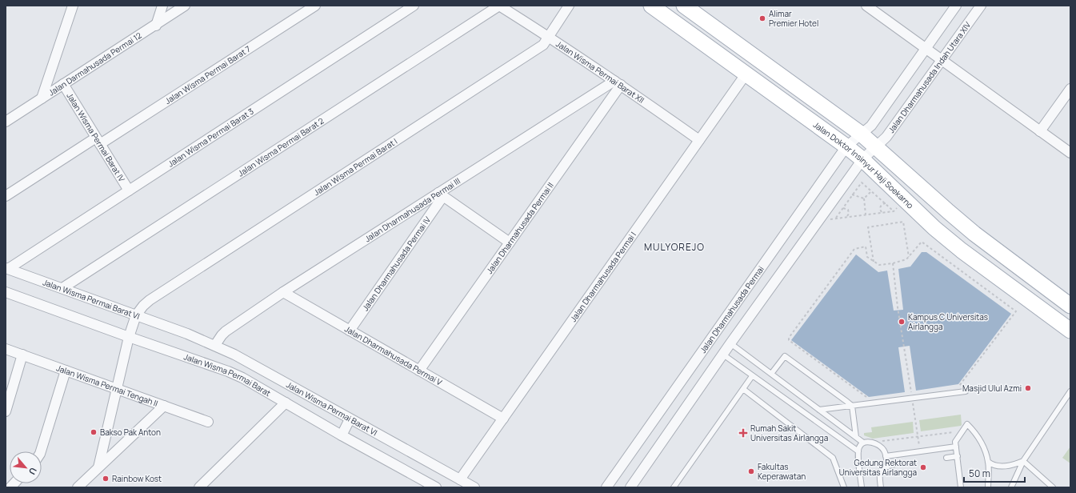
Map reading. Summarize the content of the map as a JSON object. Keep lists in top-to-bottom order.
{
  "streets": {
    "main road": ["Jalan Doktor Insinyur Haji Soekarno"],
    "street": [
      "Jalan Darmahusada Permai 12",
      "Jalan Wisma Permai Barat XII",
      "Jalan Wisma Permai Barat 7",
      "Jalan Dharmahusada Indah Utara XIV",
      "Jalan Wisma Permai Barat 3",
      "Jalan Wisma Permai Barat IV",
      "Jalan Wisma Permai Barat 2",
      "Jalan Wisma Permai Barat I",
      "Jalan Dharmahusada Permai III",
      "Jalan Dharmahusada Permai II",
      "Jalan Dharmahusada Permai IV",
      "Jalan Dharmahusada Permai I",
      "Jalan Wisma Permai Barat VI",
      "Jalan Dharmahusada Permai",
      "Jalan Dharmahusada Permai V",
      "Jalan Wisma Permai Barat",
      "Jalan Wisma Permai Tengah II"
    ]
  },
  "crossings": [
    ["Jalan Darmahusada Permai 12", "Jalan Wisma Permai Barat IV"],
    ["Jalan Wisma Permai Barat XII", "Jalan Wisma Permai Barat 2"],
    ["Jalan Wisma Permai Barat XII", "Jalan Wisma Permai Barat I"],
    ["Jalan Wisma Permai Barat XII", "Jalan Dharmahusada Permai III"],
    ["Jalan Wisma Permai Barat XII", "Jalan Dharmahusada Permai II"],
    ["Jalan Wisma Permai Barat XII", "Jalan Dharmahusada Permai I"],
    ["Jalan Wisma Permai Barat 7", "Jalan Wisma Permai Barat IV"],
    ["Jalan Wisma Permai Barat 3", "Jalan Wisma Permai Barat IV"],
    ["Jalan Wisma Permai Barat 3", "Jalan Wisma Permai Barat VI"],
    ["Jalan Wisma Permai Barat 2", "Jalan Wisma Permai Barat VI"],
    ["Jalan Doktor Insinyur Haji Soekarno", "Jalan Dharmahusada Permai I"],
    ["Jalan Doktor Insinyur Haji Soekarno", "Jalan Dharmahusada Permai"],
    ["Jalan Wisma Permai Barat I", "Jalan Wisma Permai Barat VI"],
    ["Jalan Wisma Permai Barat I", "Jalan Wisma Permai Barat"],
    ["Jalan Wisma Permai Barat I", "Jalan Wisma Permai Tengah II"],
    ["Jalan Dharmahusada Permai III", "Jalan Dharmahusada Permai II"],
    ["Jalan Dharmahusada Permai III", "Jalan Dharmahusada Permai IV"],
    ["Jalan Dharmahusada Permai III", "Jalan Wisma Permai Barat VI"],
    ["Jalan Dharmahusada Permai III", "Jalan Dharmahusada Permai V"],
    ["Jalan Dharmahusada Permai II", "Jalan Dharmahusada Permai V"],
    ["Jalan Dharmahusada Permai IV", "Jalan Dharmahusada Permai V"],
    ["Jalan Dharmahusada Permai I", "Jalan Wisma Permai Barat VI"],
    ["Jalan Dharmahusada Permai I", "Jalan Dharmahusada Permai V"]
  ],
  "districts": ["MULYOREJO"],
  "places": {
    "other": [
      "Alimar Premier Hotel",
      "Kampus C Universitas Airlangga",
      "Masjid Ulul Azmi",
      "Bakso Pak Anton",
      "Gedung Rektorat Universitas Airlangga",
      "Fakultas Keperawatan",
      "Rainbow Kost"
    ],
    "health": ["Rumah Sakit Universitas Airlangga"]
  },
  "scale_bar": "50 m",
  "north": "bottom right"
}
